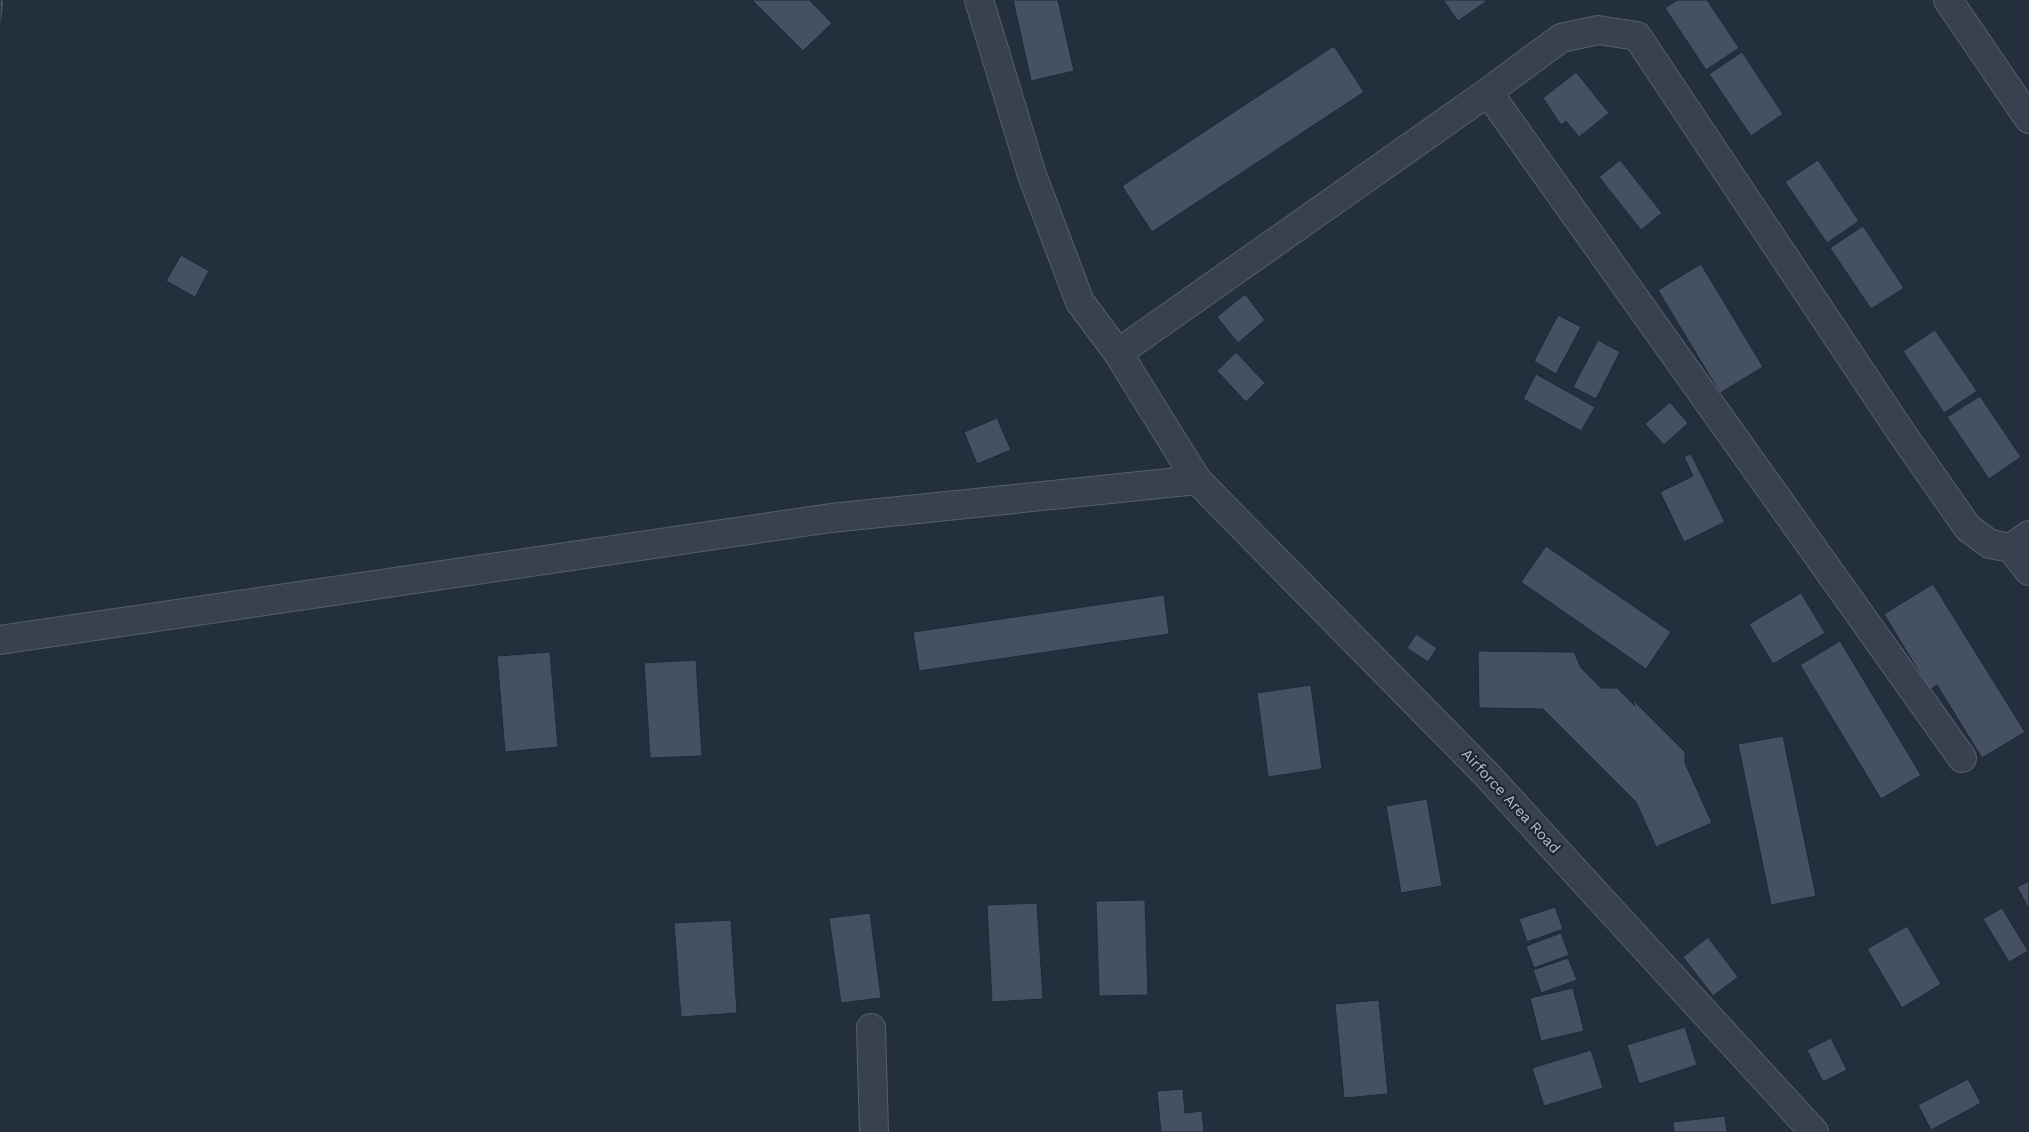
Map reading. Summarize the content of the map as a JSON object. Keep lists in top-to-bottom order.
{
  "streets": {
    "street": ["Airforce Area Road"]
  }
}
